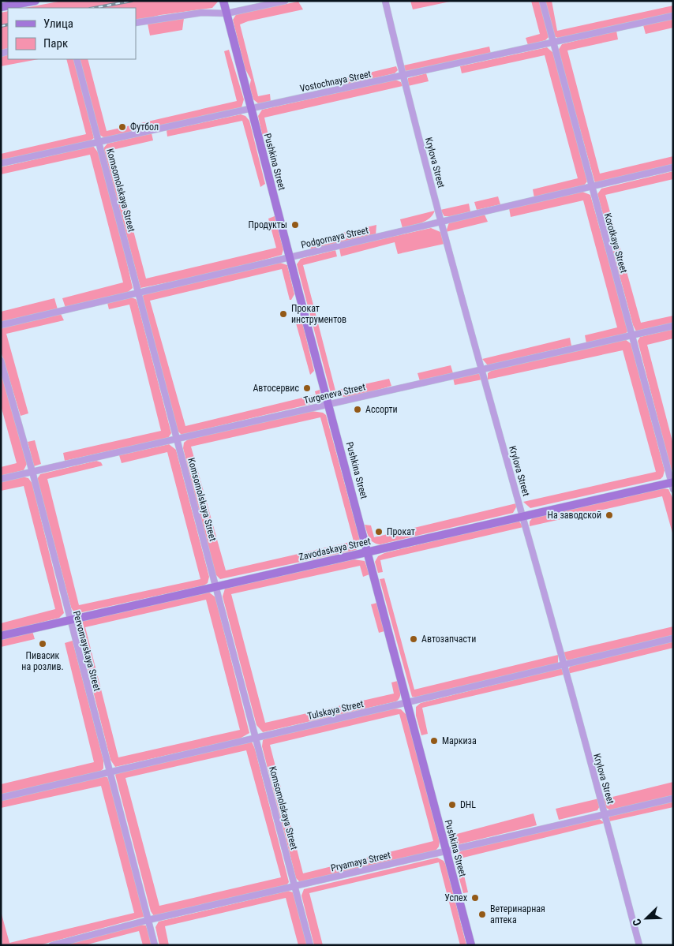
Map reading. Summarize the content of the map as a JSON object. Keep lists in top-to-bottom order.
{
  "streets": {
    "main road": ["Pushkina Street", "Zavodaskaya Street"],
    "street": [
      "Vostochnaya Street",
      "Krylova Street",
      "Komsomolskaya Street",
      "Podgornaya Street",
      "Korotkaya Street",
      "Turgeneva Street",
      "Pervomayskaya Street",
      "Tulskaya Street",
      "Pryamaya Street"
    ]
  },
  "crossings": [
    ["Vostochnaya Street", "Pushkina Street"],
    ["Vostochnaya Street", "Krylova Street"],
    ["Vostochnaya Street", "Komsomolskaya Street"],
    ["Vostochnaya Street", "Korotkaya Street"],
    ["Pushkina Street", "Podgornaya Street"],
    ["Pushkina Street", "Turgeneva Street"],
    ["Pushkina Street", "Zavodaskaya Street"],
    ["Pushkina Street", "Tulskaya Street"],
    ["Pushkina Street", "Pryamaya Street"],
    ["Krylova Street", "Podgornaya Street"],
    ["Krylova Street", "Turgeneva Street"],
    ["Krylova Street", "Zavodaskaya Street"],
    ["Krylova Street", "Tulskaya Street"],
    ["Krylova Street", "Pryamaya Street"],
    ["Komsomolskaya Street", "Podgornaya Street"],
    ["Komsomolskaya Street", "Turgeneva Street"],
    ["Komsomolskaya Street", "Zavodaskaya Street"],
    ["Komsomolskaya Street", "Tulskaya Street"],
    ["Komsomolskaya Street", "Pryamaya Street"],
    ["Podgornaya Street", "Korotkaya Street"],
    ["Korotkaya Street", "Turgeneva Street"],
    ["Korotkaya Street", "Zavodaskaya Street"],
    ["Turgeneva Street", "Pervomayskaya Street"],
    ["Zavodaskaya Street", "Pervomayskaya Street"],
    ["Pervomayskaya Street", "Tulskaya Street"],
    ["Pervomayskaya Street", "Pryamaya Street"]
  ],
  "places": [
    "Футбол",
    "Продукты",
    "Прокат инструментов",
    "Автосервис",
    "Ассорти",
    "На заводской",
    "Прокат",
    "Автозапчасти",
    "Пивасик на розлив.",
    "Маркиза",
    "DHL",
    "Успех",
    "Ветеринарная аптека"
  ],
  "legend": ["Улица", "Парк"],
  "north": "bottom left"
}
